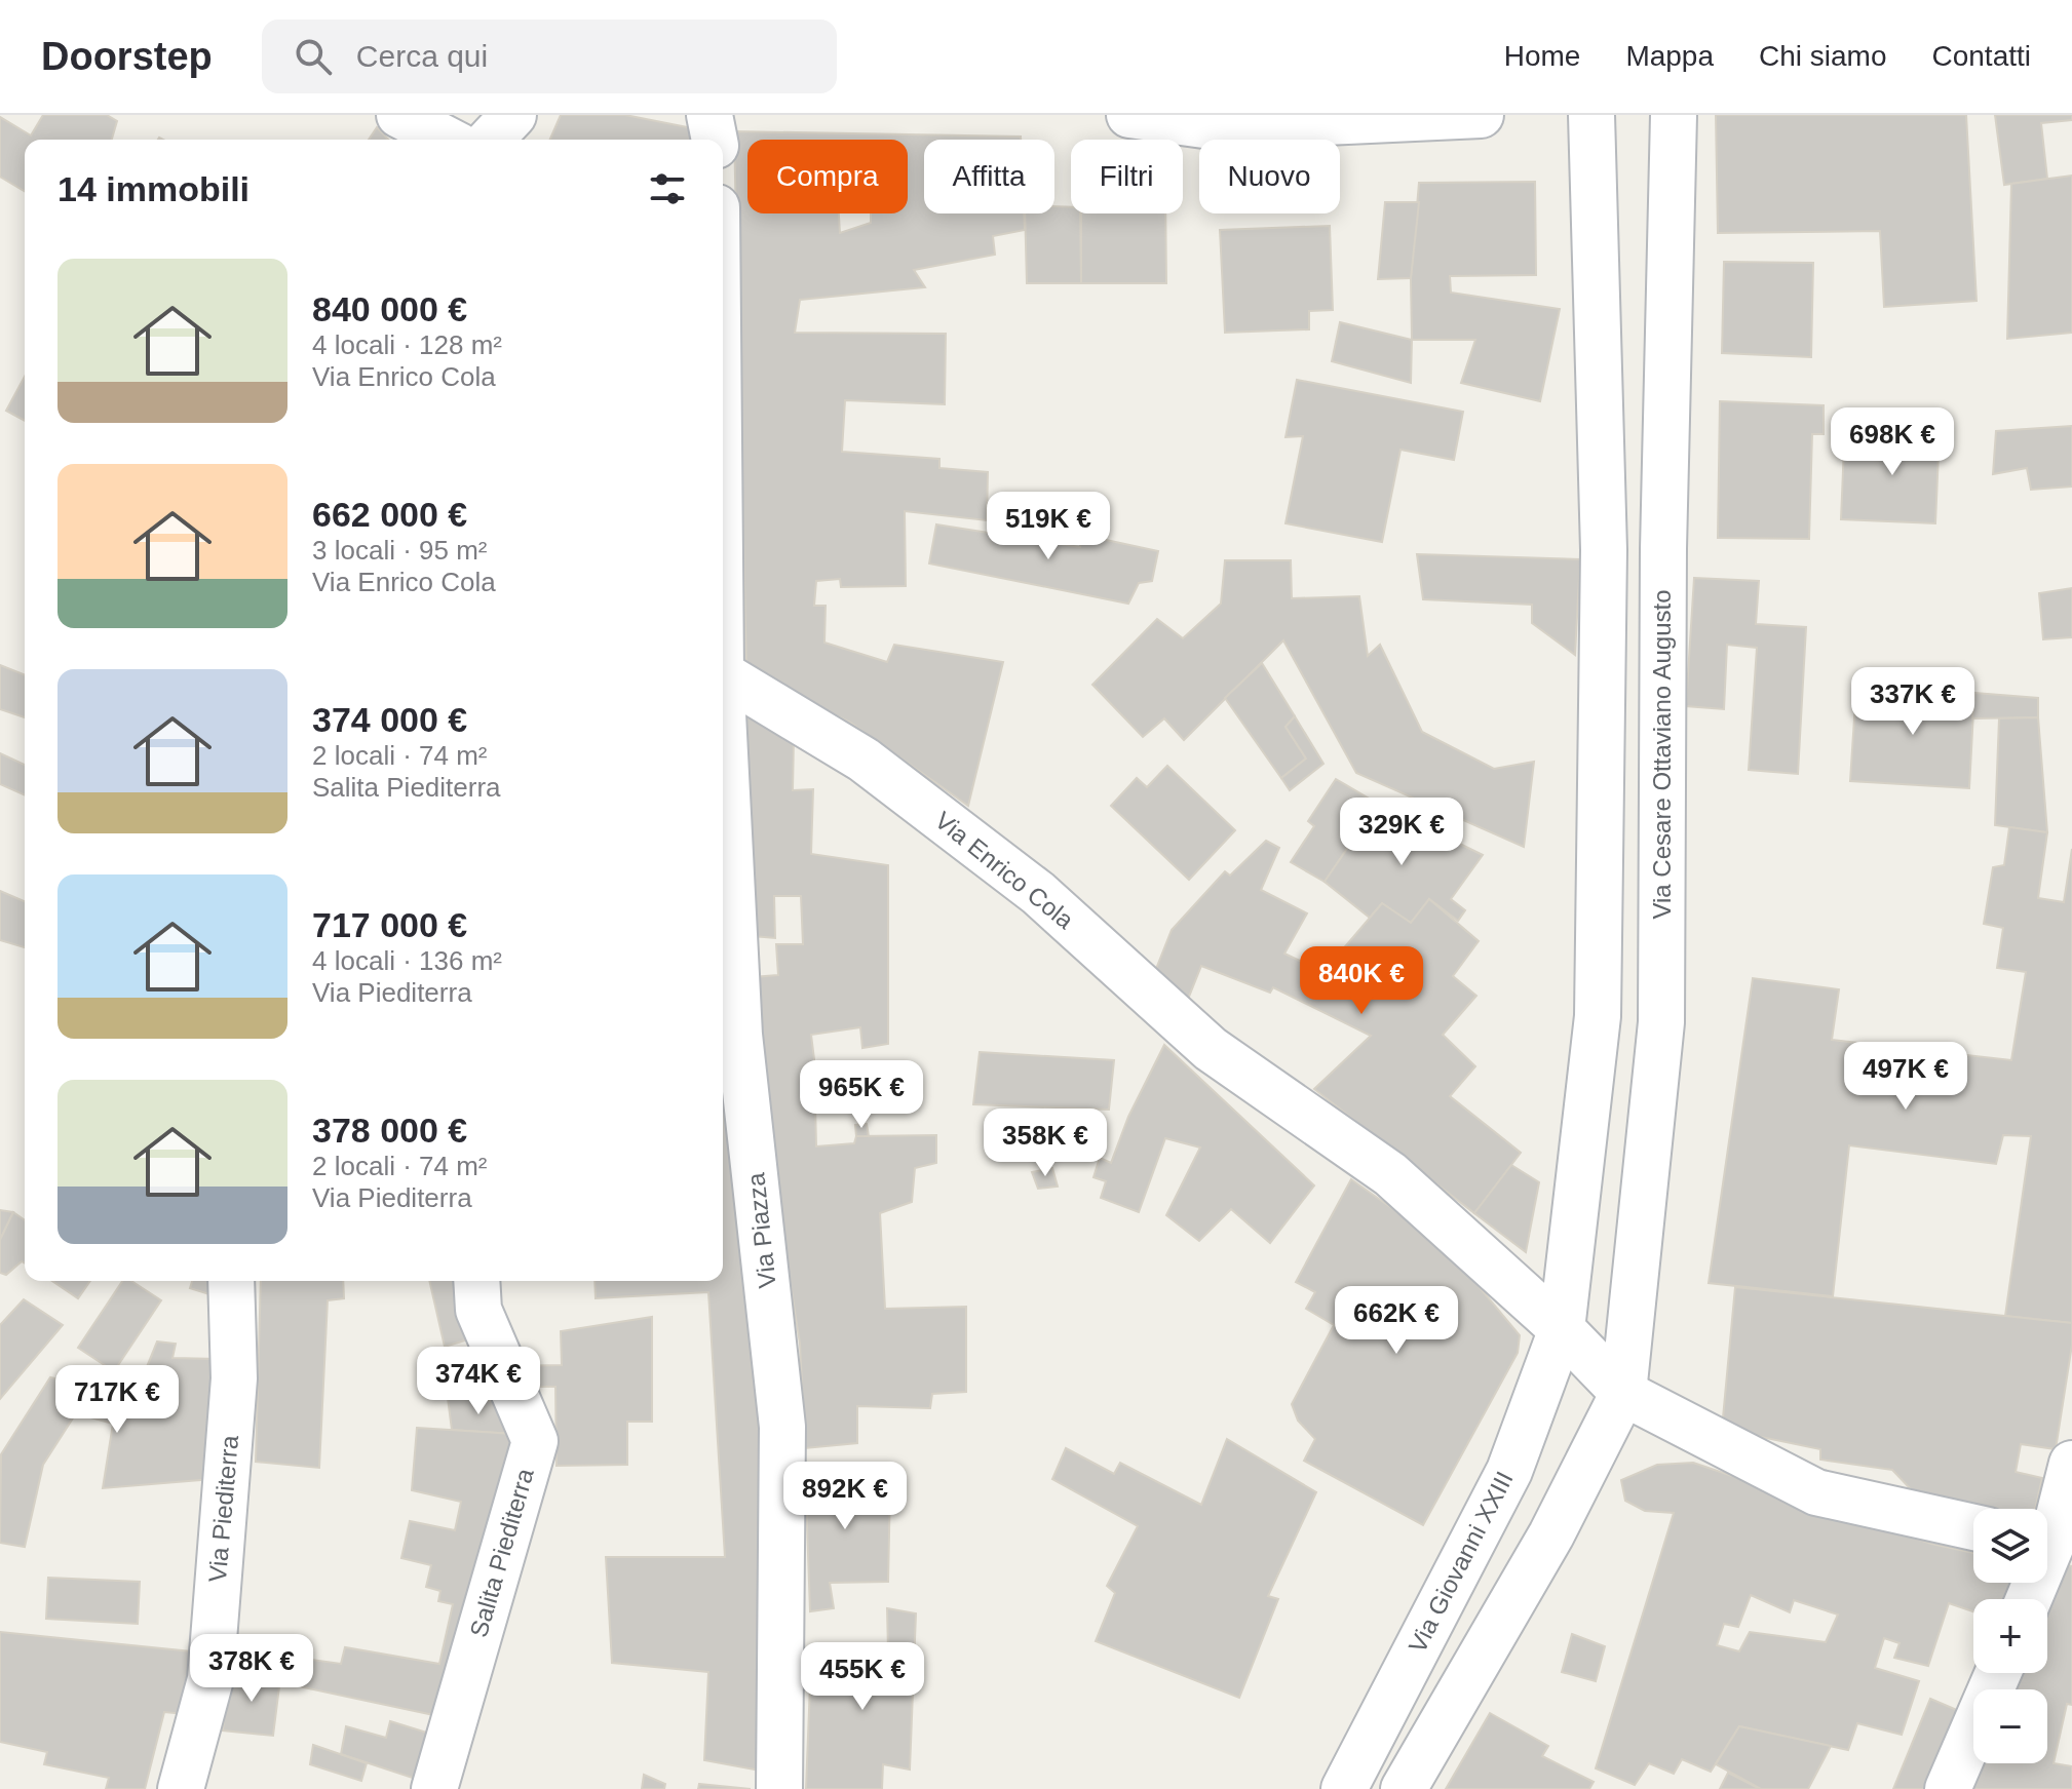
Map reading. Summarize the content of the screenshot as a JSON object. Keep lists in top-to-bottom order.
{
  "streets": {
    "street": [
      "Via Cesare Ottaviano Augusto",
      "Via Enrico Cola",
      "Via Piazza",
      "Via Piediterra",
      "Salita Piediterra",
      "Via Giovanni XXIII"
    ]
  },
  "crossings": [
    ["Via Cesare Ottaviano Augusto", "Via Enrico Cola"],
    ["Via Enrico Cola", "Via Giovanni XXIII"]
  ],
  "page": {
    "header": "Doorstep",
    "search": "Cerca qui",
    "nav": [
      "Home",
      "Mappa",
      "Chi siamo",
      "Contatti"
    ],
    "chip": [
      "Compra",
      "Affitta",
      "Filtri",
      "Nuovo"
    ],
    "heading": "14 immobili",
    "list": [
      {
        "name": "840 000 €",
        "note": "4 locali · 128 m² · Via Enrico Cola"
      },
      {
        "name": "662 000 €",
        "note": "3 locali · 95 m² · Via Enrico Cola"
      },
      {
        "name": "374 000 €",
        "note": "2 locali · 74 m² · Salita Piediterra"
      },
      {
        "name": "717 000 €",
        "note": "4 locali · 136 m² · Via Piediterra"
      },
      {
        "name": "378 000 €",
        "note": "2 locali · 74 m² · Via Piediterra"
      }
    ],
    "price": [
      "698K €",
      "519K €",
      "337K €",
      "329K €",
      "840K €",
      "497K €",
      "965K €",
      "358K €",
      "662K €",
      "374K €",
      "717K €",
      "892K €",
      "378K €",
      "455K €"
    ],
    "map_buttons": ["+", "−"]
  }
}
